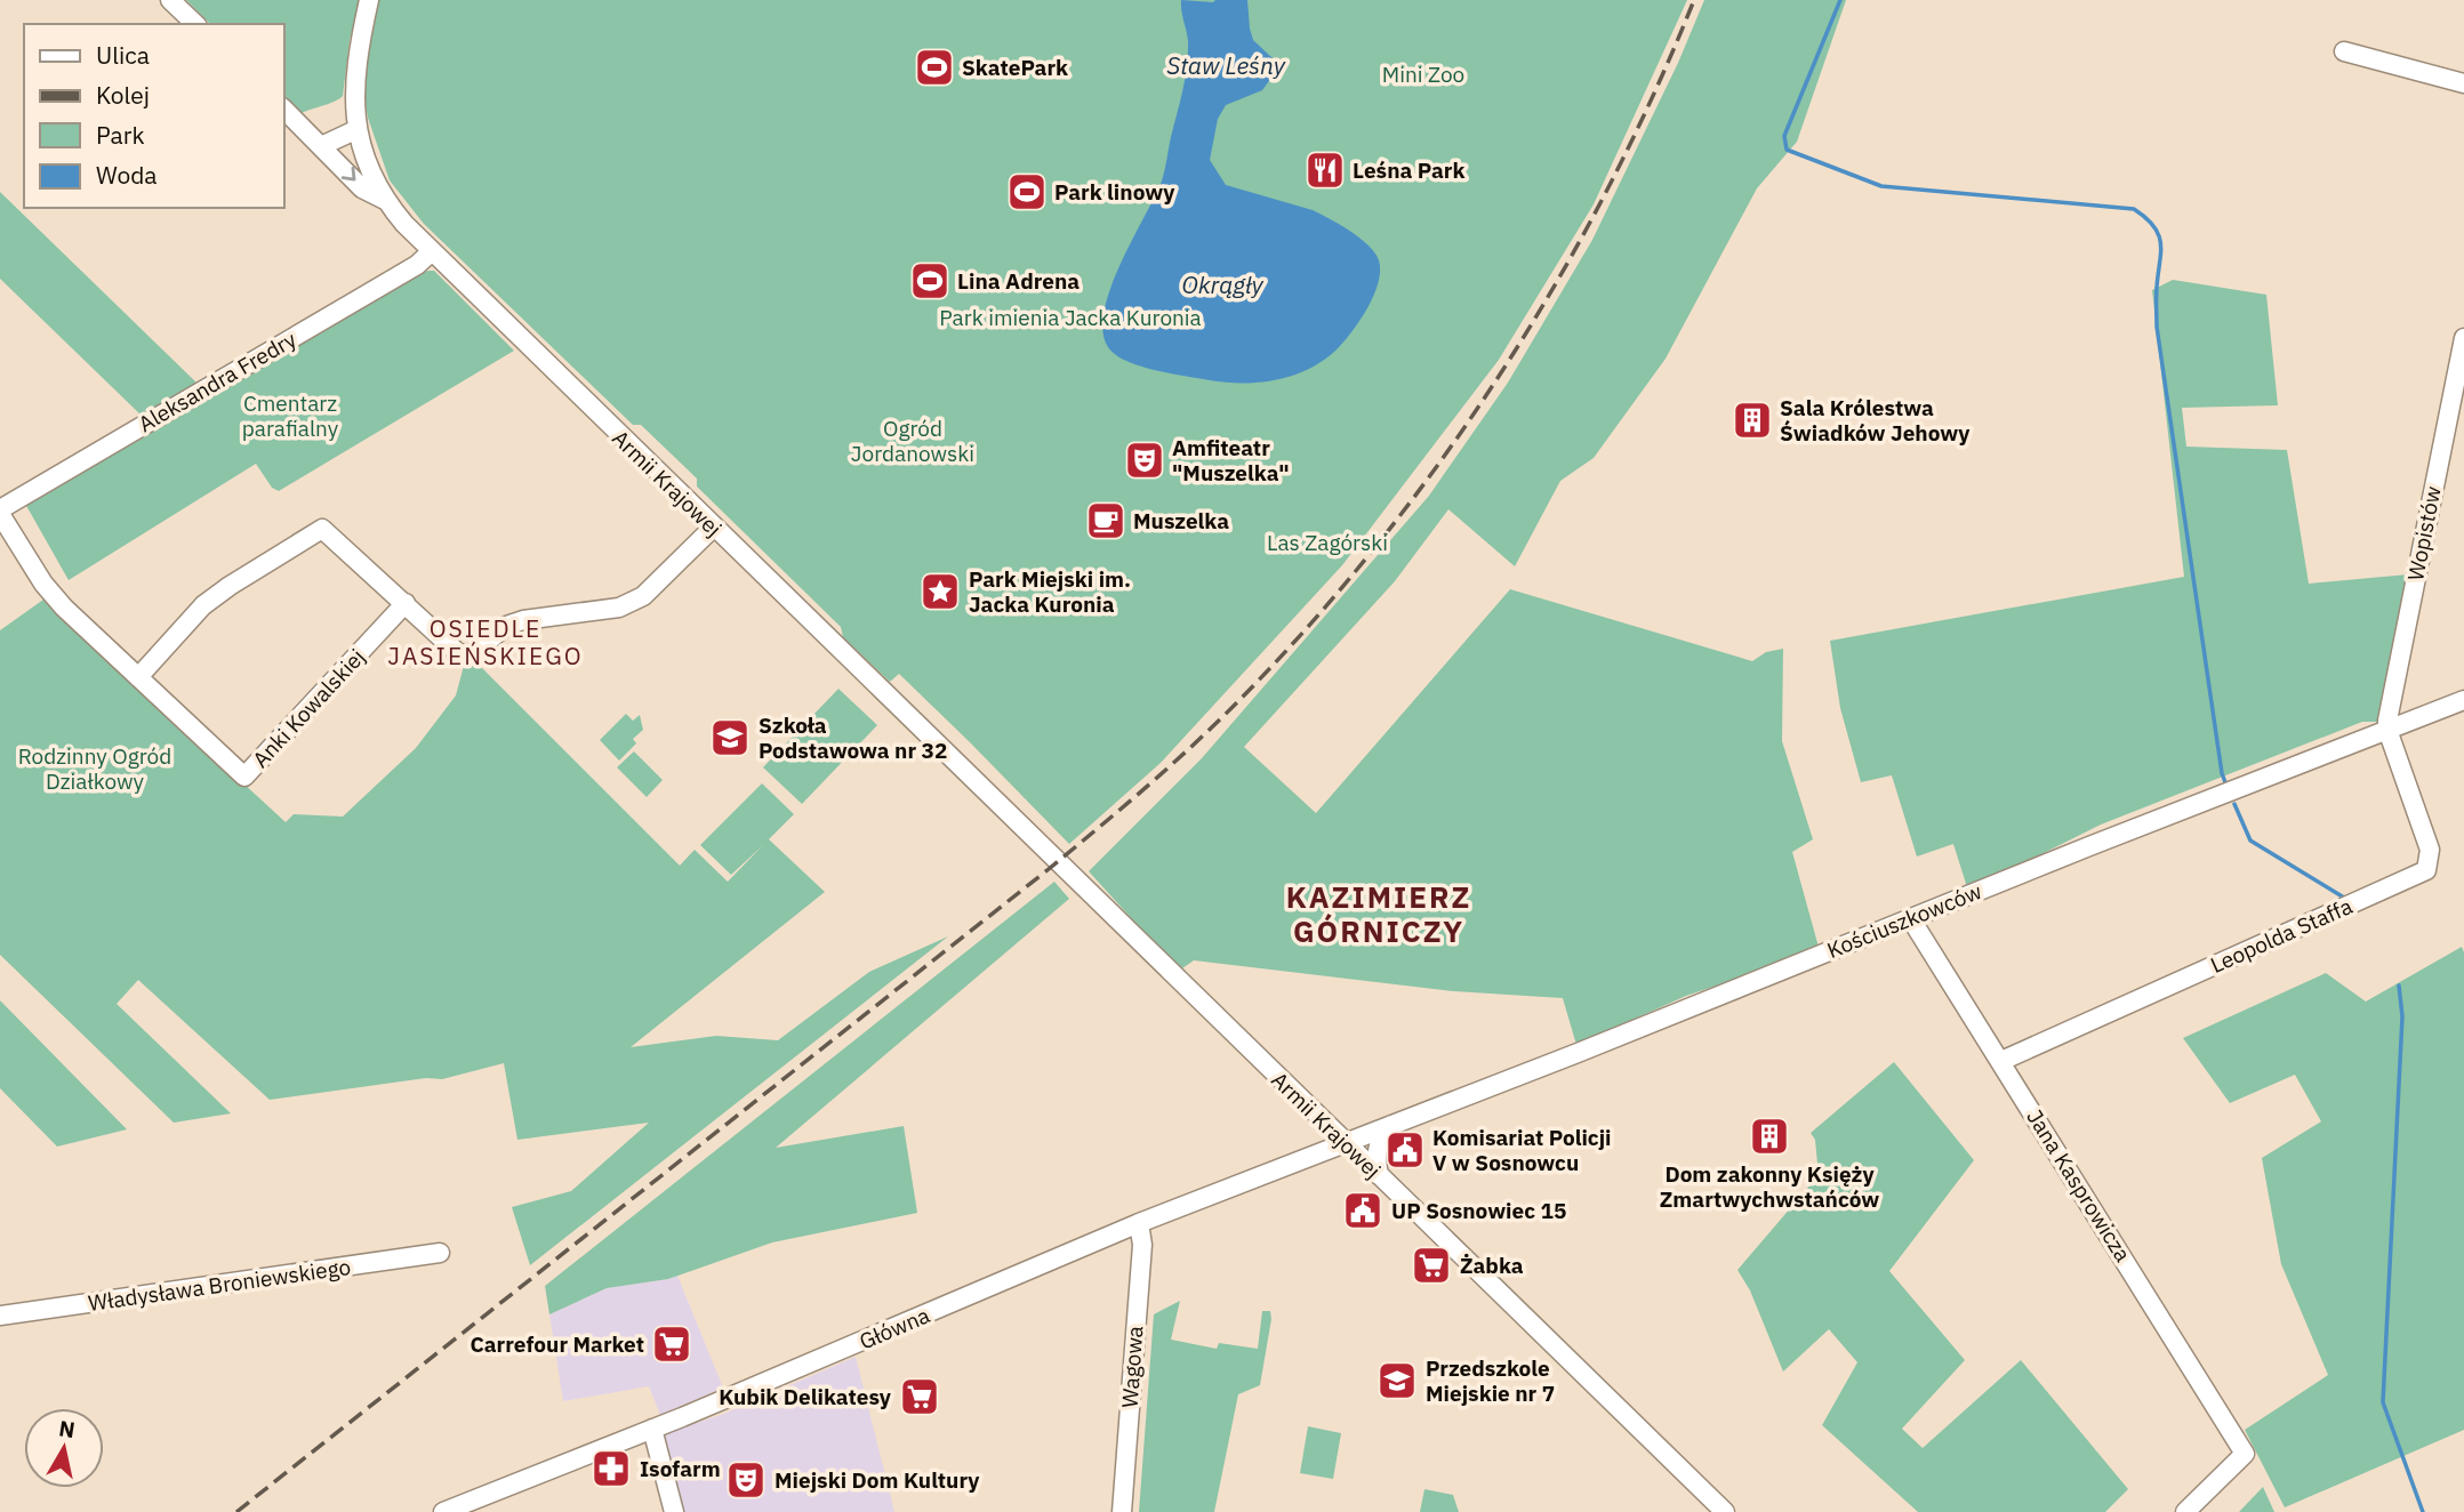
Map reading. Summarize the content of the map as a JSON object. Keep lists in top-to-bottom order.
{
  "streets": {
    "street": [
      "Aleksandra Fredry",
      "Armii Krajowej",
      "Wopistów",
      "Anki Kowalskiej",
      "Kościuszkowców",
      "Leopolda Staffa",
      "Jana Kasprowicza",
      "Władysława Broniewskiego",
      "Główna",
      "Wagowa"
    ]
  },
  "crossings": [
    ["Aleksandra Fredry", "Armii Krajowej"],
    ["Aleksandra Fredry", "Anki Kowalskiej"],
    ["Armii Krajowej", "Kościuszkowców"],
    ["Armii Krajowej", "Główna"],
    ["Wopistów", "Kościuszkowców"],
    ["Wopistów", "Leopolda Staffa"],
    ["Kościuszkowców", "Leopolda Staffa"],
    ["Kościuszkowców", "Jana Kasprowicza"],
    ["Kościuszkowców", "Główna"],
    ["Leopolda Staffa", "Jana Kasprowicza"],
    ["Główna", "Wagowa"]
  ],
  "districts": ["OSIEDLE JASIEŃSKIEGO", "KAZIMIERZ GÓRNICZY"],
  "water": ["Staw Leśny", "Okrągły"],
  "parks": [
    "Mini Zoo",
    "Park imienia Jacka Kuronia",
    "Cmentarz parafialny",
    "Ogród Jordanowski",
    "Las Zagórski",
    "Rodzinny Ogród Działkowy"
  ],
  "places": {
    "sports": ["SkatePark", "Park linowy", "Lina Adrena"],
    "restaurant": ["Leśna Park"],
    "building": ["Sala Królestwa Świadków Jehowy", "Dom zakonny Księży Zmartwychwstańców"],
    "theatre": ["Amfiteatr \"Muszelka\"", "Miejski Dom Kultury"],
    "cafe": ["Muszelka"],
    "place": ["Park Miejski im. Jacka Kuronia"],
    "school or university": ["Szkoła Podstawowa nr 32", "Przedszkole Miejskie nr 7"],
    "public building": ["Komisariat Policji V w Sosnowcu", "UP Sosnowiec 15"],
    "supermarket": ["Żabka", "Carrefour Market", "Kubik Delikatesy"],
    "pharmacy": ["Isofarm"]
  },
  "legend": [
    "Ulica",
    "Kolej",
    "Park",
    "Woda"
  ],
  "north": "top"
}
